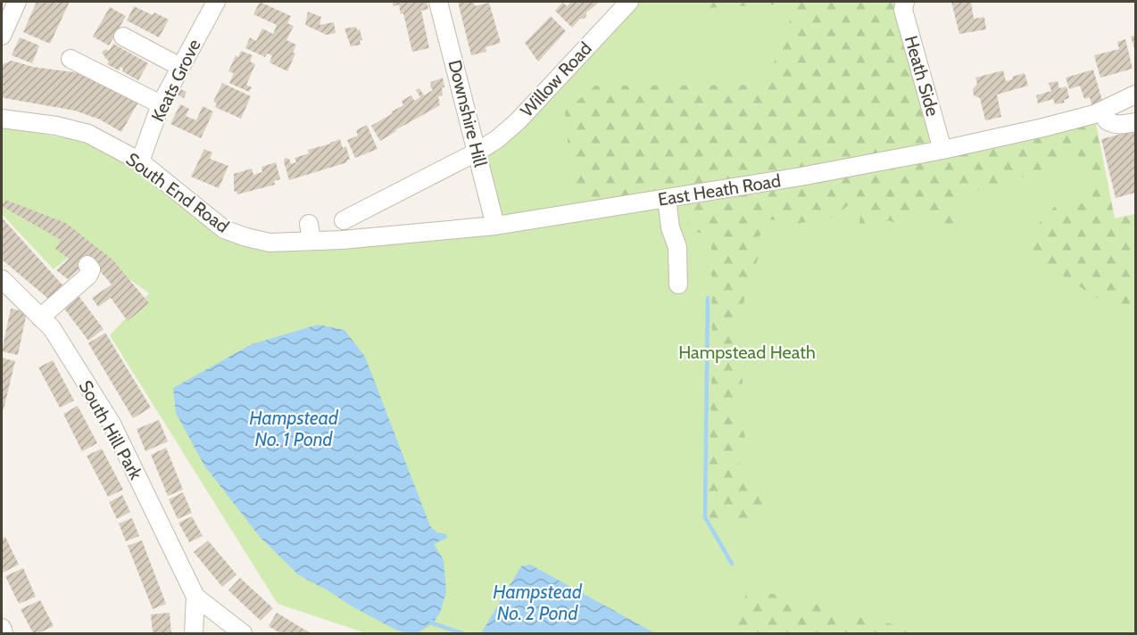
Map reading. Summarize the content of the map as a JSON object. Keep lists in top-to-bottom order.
{
  "streets": {
    "street": [
      "Heath Side",
      "Willow Road",
      "Keats Grove",
      "Downshire Hill",
      "East Heath Road",
      "South End Road",
      "South Hill Park"
    ]
  },
  "crossings": [
    ["Heath Side", "East Heath Road"],
    ["Willow Road", "Downshire Hill"],
    ["Keats Grove", "South End Road"],
    ["Downshire Hill", "East Heath Road"],
    ["East Heath Road", "South End Road"]
  ],
  "water": ["Hampstead No. 1 Pond", "Hampstead No. 2 Pond"],
  "parks": ["Hampstead Heath"]
}
